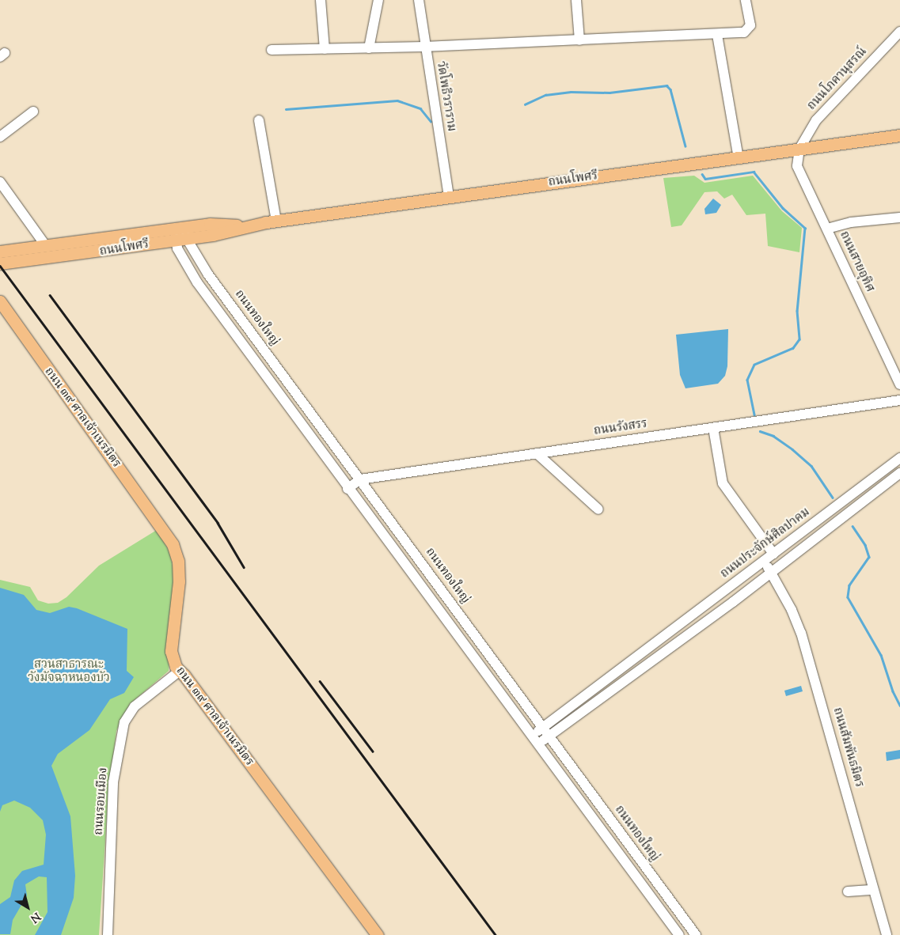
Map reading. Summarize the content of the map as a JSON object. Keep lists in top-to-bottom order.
{
  "streets": {
    "main road": ["ถนนโพศรี", "ถนน ๓๙ ศาลเจ้าเนรมิตร"],
    "street": [
      "ถนนโภคานุสรณ์",
      "วัดโพธิวราราม",
      "ถนนสายอุทิศ",
      "ถนนทองใหญ่",
      "ถนนรังสรร",
      "ถนนประจักษ์ศิลปาคม",
      "ถนนสัมพันธมิตร",
      "ถนนรอบเมือง"
    ]
  },
  "crossings": [
    ["ถนนโภคานุสรณ์", "ถนนโพศรี"],
    ["ถนนโภคานุสรณ์", "ถนนสายอุทิศ"],
    ["วัดโพธิวราราม", "ถนนโพศรี"],
    ["ถนนโพศรี", "ถนนสายอุทิศ"],
    ["ถนนโพศรี", "ถนนทองใหญ่"],
    ["ถนนทองใหญ่", "ถนนรังสรร"],
    ["ถนนทองใหญ่", "ถนนประจักษ์ศิลปาคม"],
    ["ถนน ๓๙ ศาลเจ้าเนรมิตร", "ถนนรอบเมือง"],
    ["ถนนประจักษ์ศิลปาคม", "ถนนสัมพันธมิตร"]
  ],
  "parks": ["สวนสาธารณะ วังมัจฉาหนองบัว"],
  "north": "bottom right"
}
